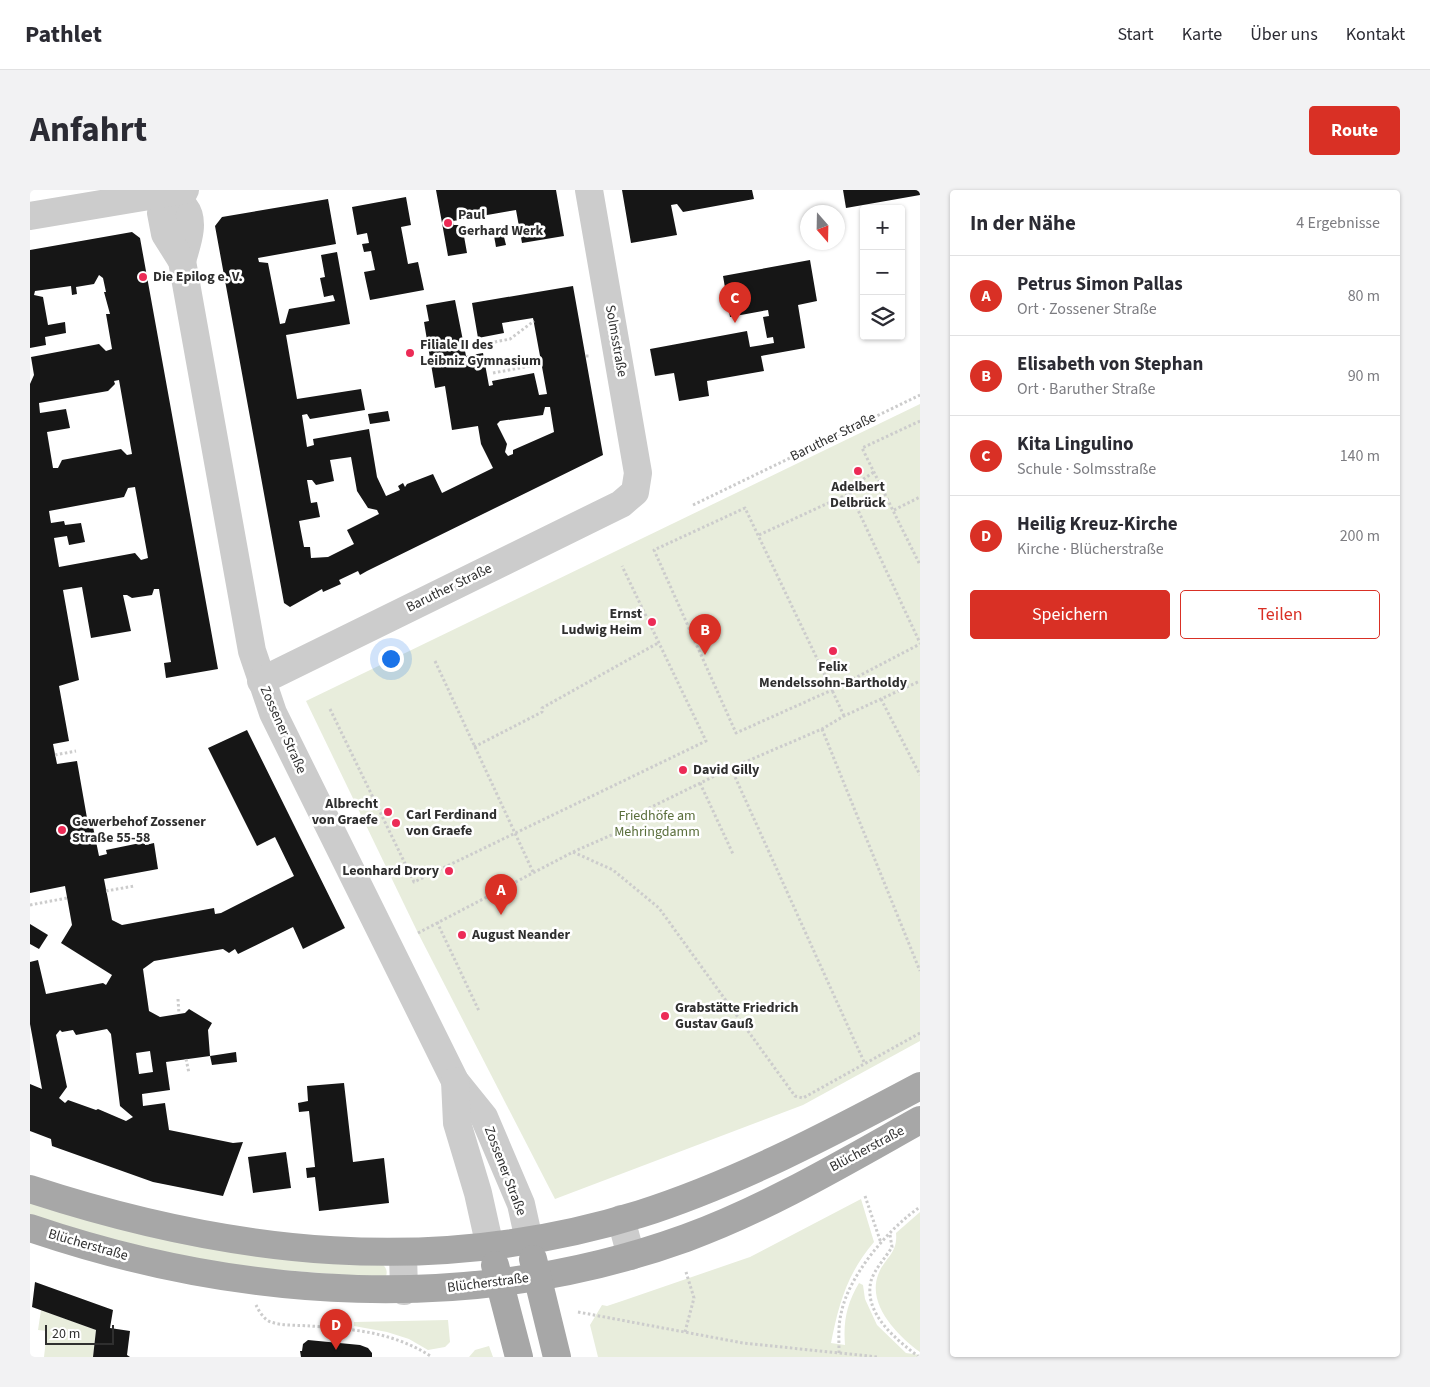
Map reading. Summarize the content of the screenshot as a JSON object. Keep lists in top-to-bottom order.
{
  "streets": {
    "main road": ["Zossener Straße", "Blücherstraße"],
    "street": ["Solmsstraße", "Baruther Straße"]
  },
  "crossings": [
    ["Solmsstraße", "Baruther Straße"],
    ["Baruther Straße", "Zossener Straße"],
    ["Zossener Straße", "Blücherstraße"]
  ],
  "parks": ["Friedhöfe am Mehringdamm"],
  "places": [
    "Paul Gerhard Werk",
    "Die Epilog e. V.",
    "Filiale II des Leibniz Gymnasium",
    "Adelbert Delbrück",
    "Ernst Ludwig Heim",
    "Felix Mendelssohn-Bartholdy",
    "David Gilly",
    "Albrecht von Graefe",
    "Carl Ferdinand von Graefe",
    "Gewerbehof Zossener Straße 55-58",
    "Leonhard Drory",
    "August Neander",
    "Grabstätte Friedrich Gustav Gauß"
  ],
  "scale_bar": "20 m",
  "north": "bottom",
  "page": {
    "header": "Pathlet",
    "nav": [
      "Start",
      "Karte",
      "Über uns",
      "Kontakt"
    ],
    "title": "Anfahrt",
    "buttons": [
      "Route",
      ["Speichern", "Teilen"]
    ],
    "heading": ["In der Nähe", "4 Ergebnisse"],
    "map_buttons": ["+", "−"],
    "list": [
      {
        "mark": "A",
        "name": "Petrus Simon Pallas",
        "note": "Ort · Zossener Straße",
        "value": "80 m"
      },
      {
        "mark": "B",
        "name": "Elisabeth von Stephan",
        "note": "Ort · Baruther Straße",
        "value": "90 m"
      },
      {
        "mark": "C",
        "name": "Kita Lingulino",
        "note": "Schule · Solmsstraße",
        "value": "140 m"
      },
      {
        "mark": "D",
        "name": "Heilig Kreuz-Kirche",
        "note": "Kirche · Blücherstraße",
        "value": "200 m"
      }
    ],
    "pins": [
      "C",
      "B",
      "A",
      "D"
    ],
    "scale": "20 m"
  }
}
